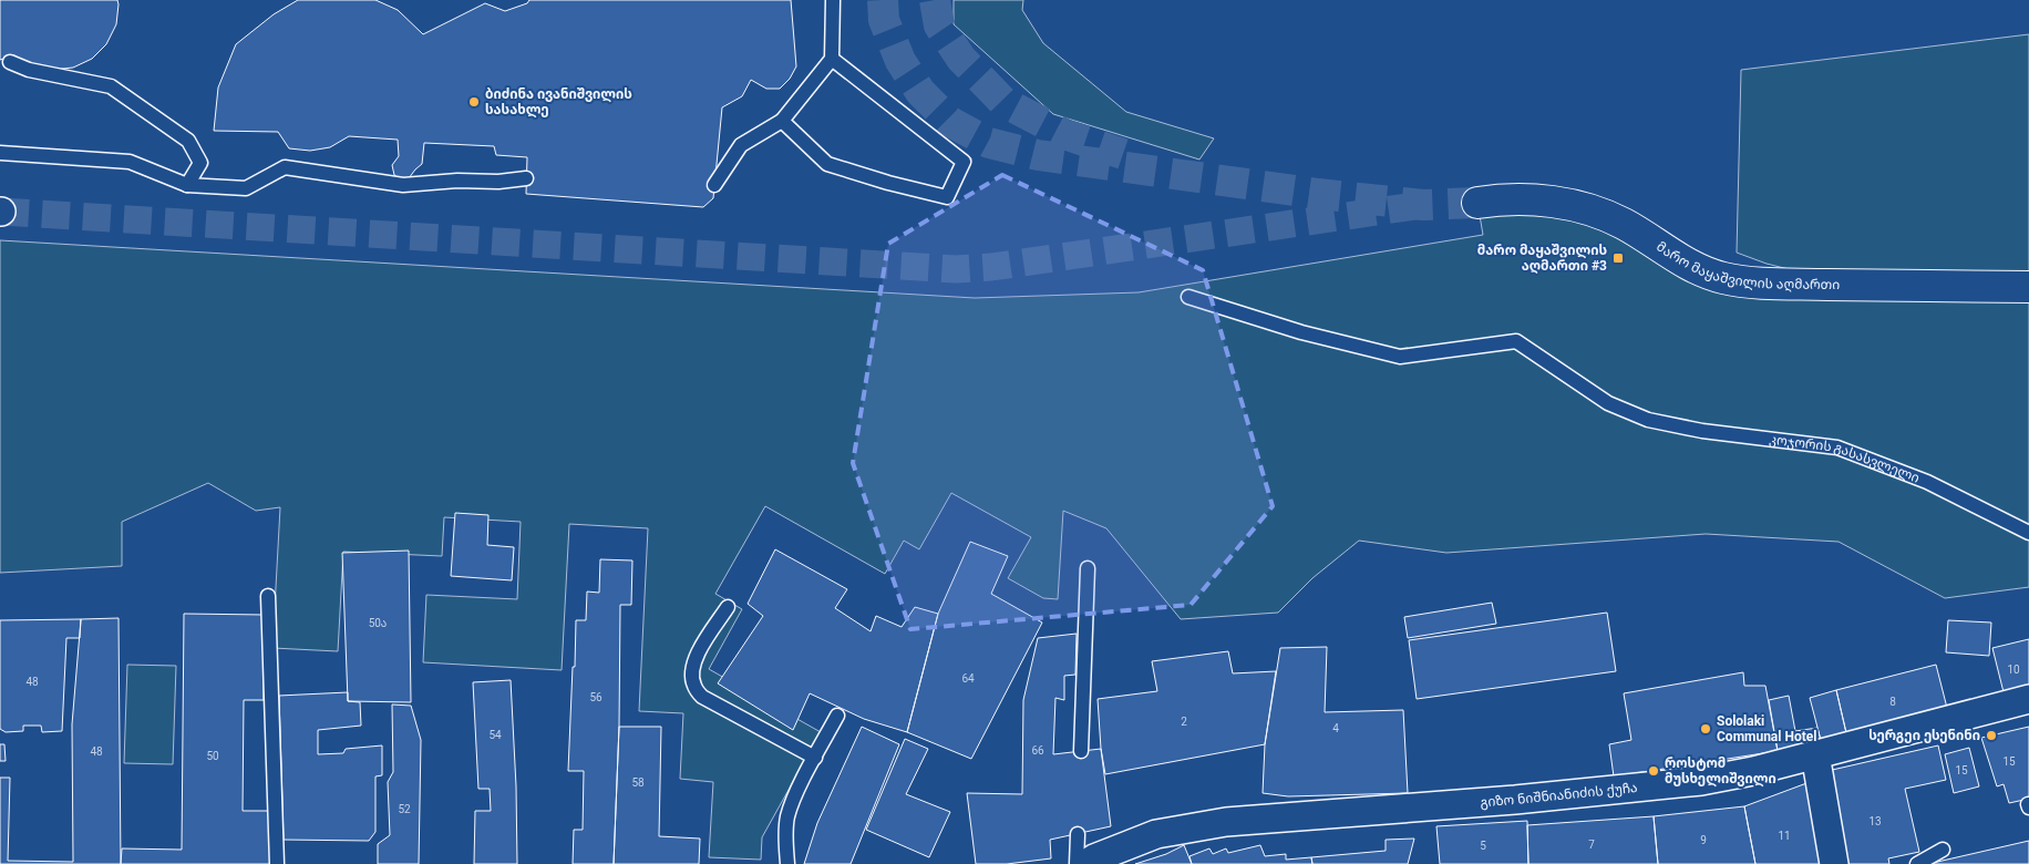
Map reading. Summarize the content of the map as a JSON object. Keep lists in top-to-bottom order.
{
  "streets": {
    "main road": ["მარო მაყაშვილის აღმართი"],
    "street": ["გიზო ნიშნიანიძის ქუჩა"],
    "lane": ["კოჯორის გასასვლელი"]
  },
  "places": {
    "other": [
      "ბიძინა ივანიშვილის სასახლე",
      "Sololaki Communal Hotel",
      "სერგეი ესენინი",
      "როსტომ მუსხელიშვილი"
    ],
    "transit": ["მარო მაყაშვილის აღმართი #3"]
  },
  "house_numbers": [
    "50ა",
    "10",
    "64",
    "48",
    "56",
    "8",
    "2",
    "4",
    "54",
    "66",
    "48",
    "50",
    "15",
    "15",
    "58",
    "52",
    "13",
    "11",
    "9",
    "7",
    "5"
  ]
}
